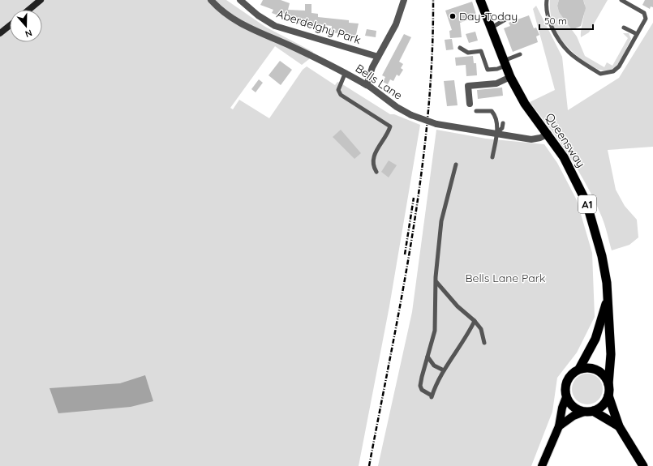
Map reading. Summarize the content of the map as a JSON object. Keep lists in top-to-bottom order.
{
  "streets": {
    "highway": ["Queensway", "A1"],
    "street": ["Aberdelghy Park", "Bells Lane"]
  },
  "crossings": [
    ["Bells Lane", "Queensway"],
    ["Queensway", "A1"]
  ],
  "parks": ["Bells Lane Park"],
  "places": ["Day-Today"],
  "scale_bar": "50 m",
  "north": "bottom"
}
